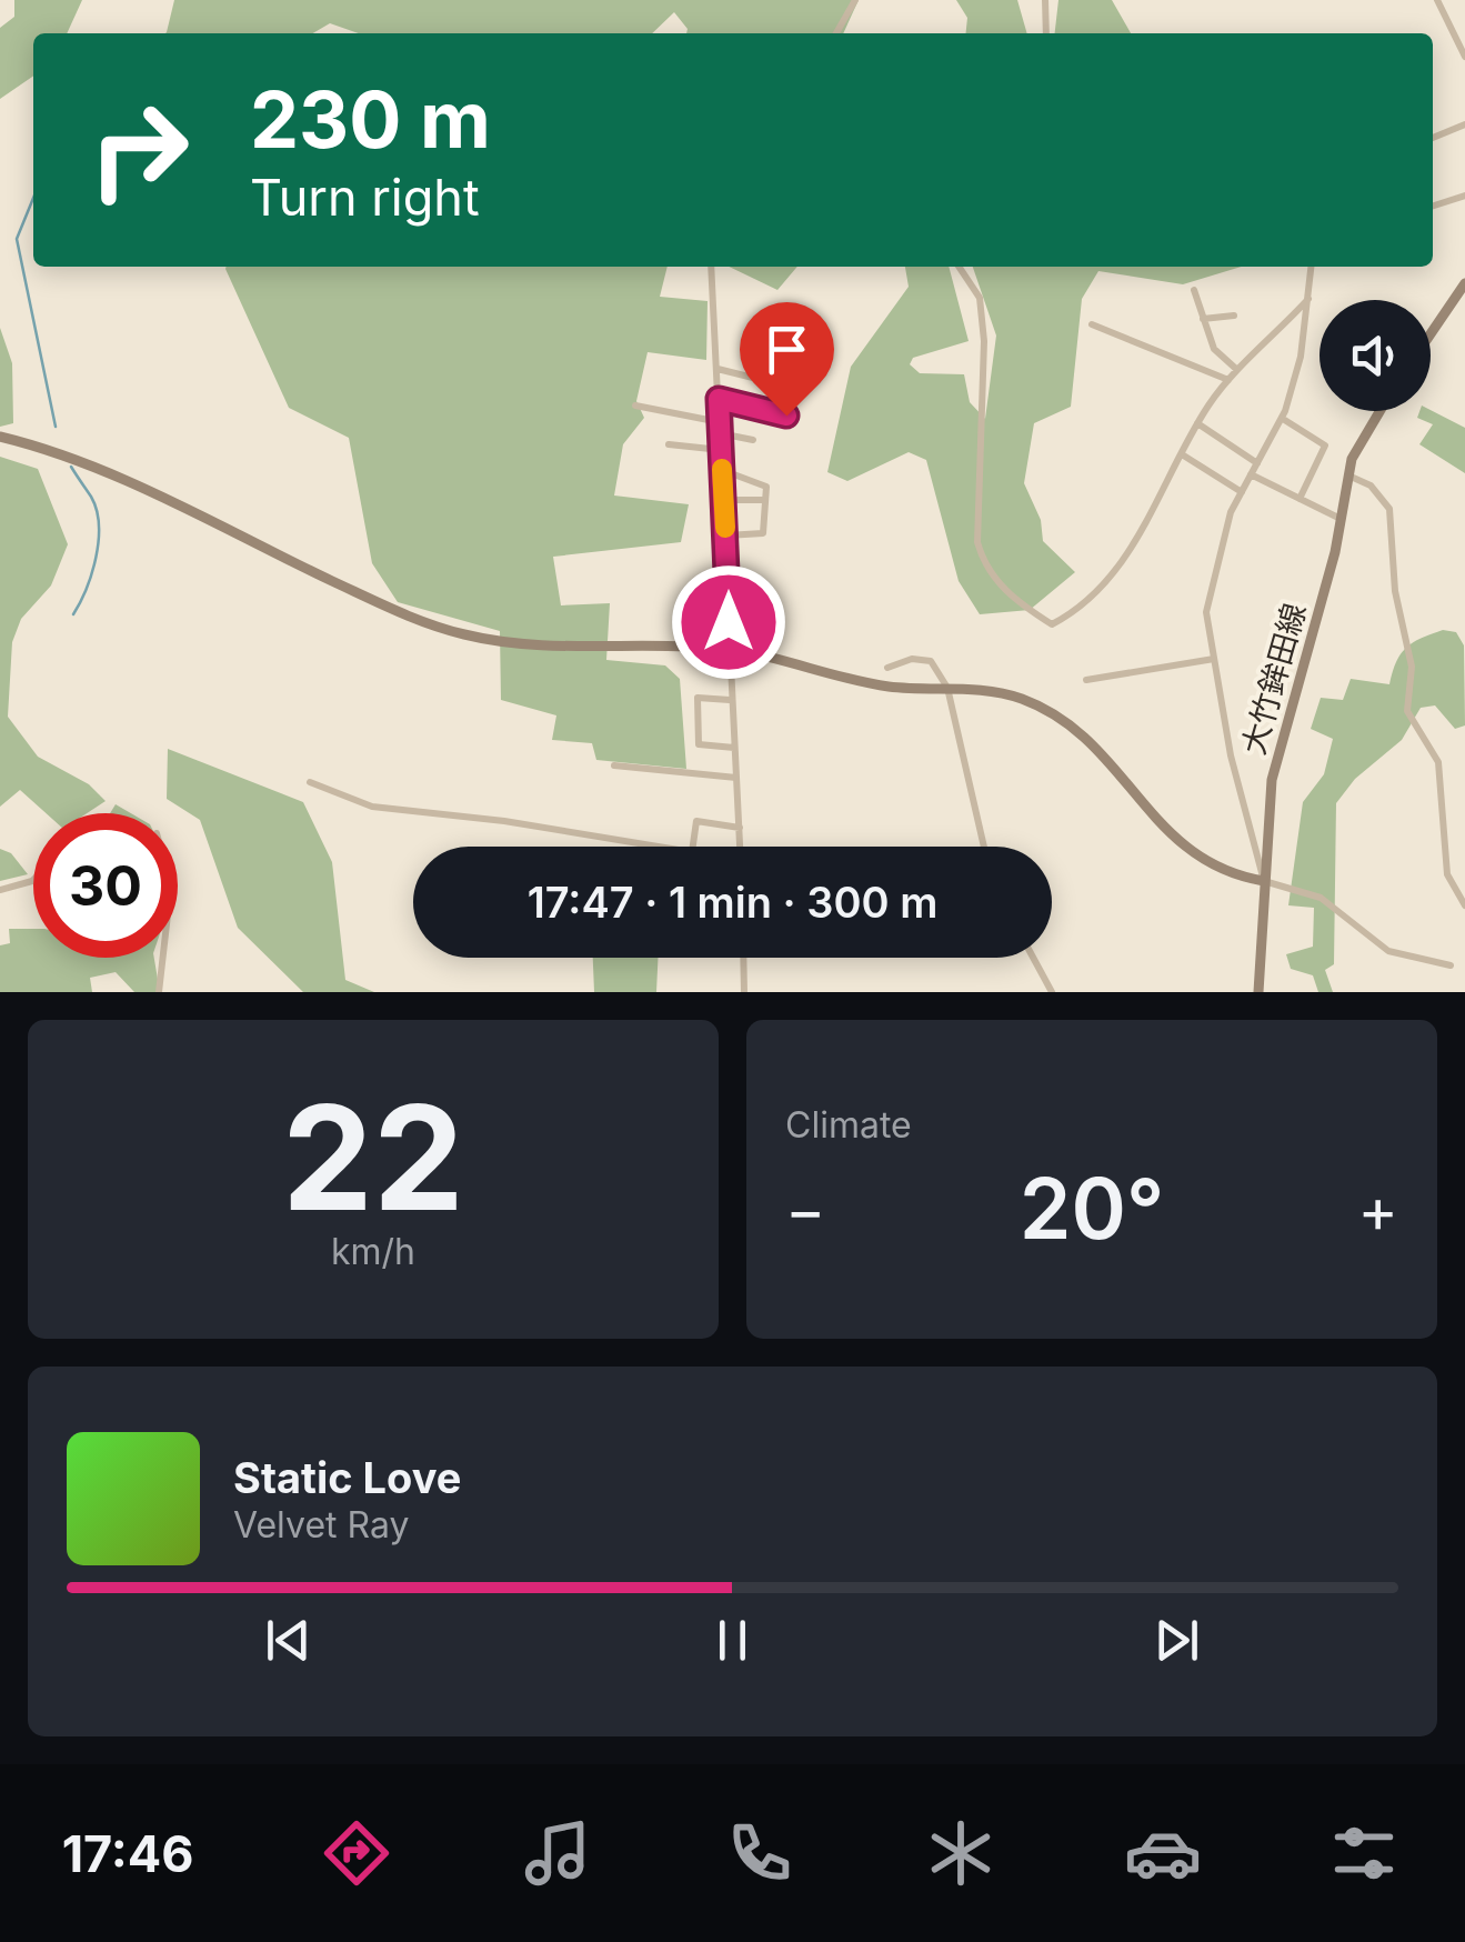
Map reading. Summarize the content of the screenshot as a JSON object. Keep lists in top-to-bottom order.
{
  "streets": {
    "street": ["大竹鉾田線"]
  },
  "page": {
    "turn": ["230 m", "Turn right"],
    "limit": "30",
    "trip": "17:47 · 1 min · 300 m",
    "tile": [
      ["22", "km/h"],
      "Climate"
    ],
    "heat": ["−", "20°", "+"],
    "song": ["Static Love", "Velvet Ray"],
    "tabs": "17:46"
  }
}
